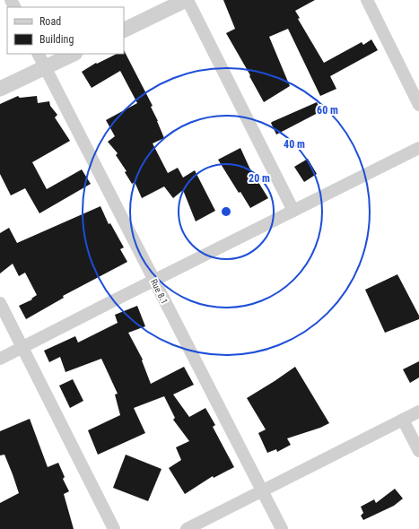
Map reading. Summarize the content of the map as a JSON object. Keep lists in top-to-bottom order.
{
  "streets": {
    "street": ["Rue 8.1"]
  },
  "legend": ["Road", "Building"],
  "rings": ["60 m", "40 m", "20 m"]
}
